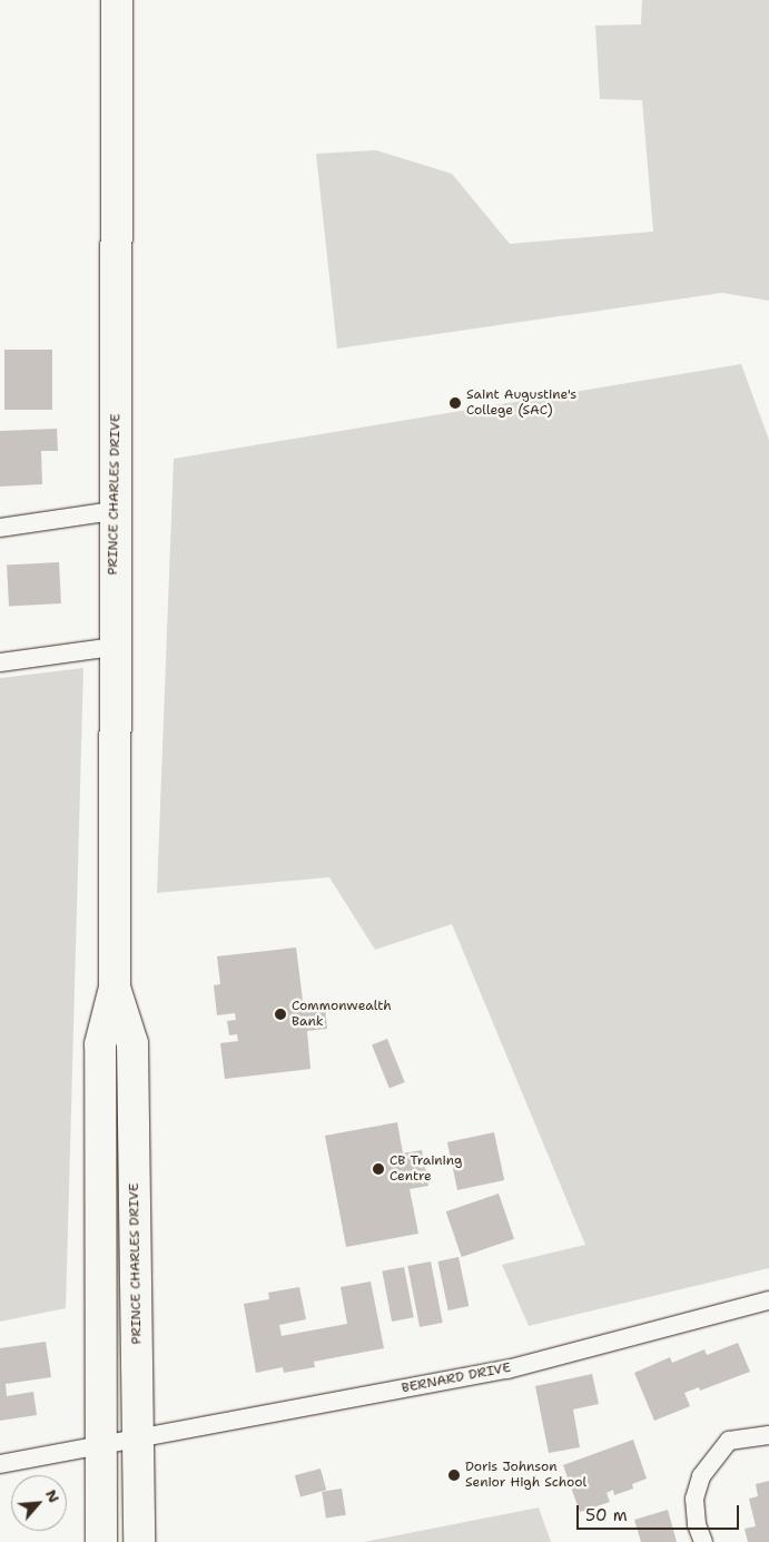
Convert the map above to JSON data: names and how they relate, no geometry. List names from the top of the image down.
{
  "streets": {
    "highway": ["PRINCE CHARLES DRIVE"],
    "street": ["BERNARD DRIVE"]
  },
  "crossings": [
    ["PRINCE CHARLES DRIVE", "BERNARD DRIVE"]
  ],
  "places": [
    "Saint Augustine's College (SAC)",
    "Commonwealth Bank",
    "CB Training Centre",
    "Doris Johnson Senior High School"
  ],
  "scale_bar": "50 m",
  "north": "top right"
}
